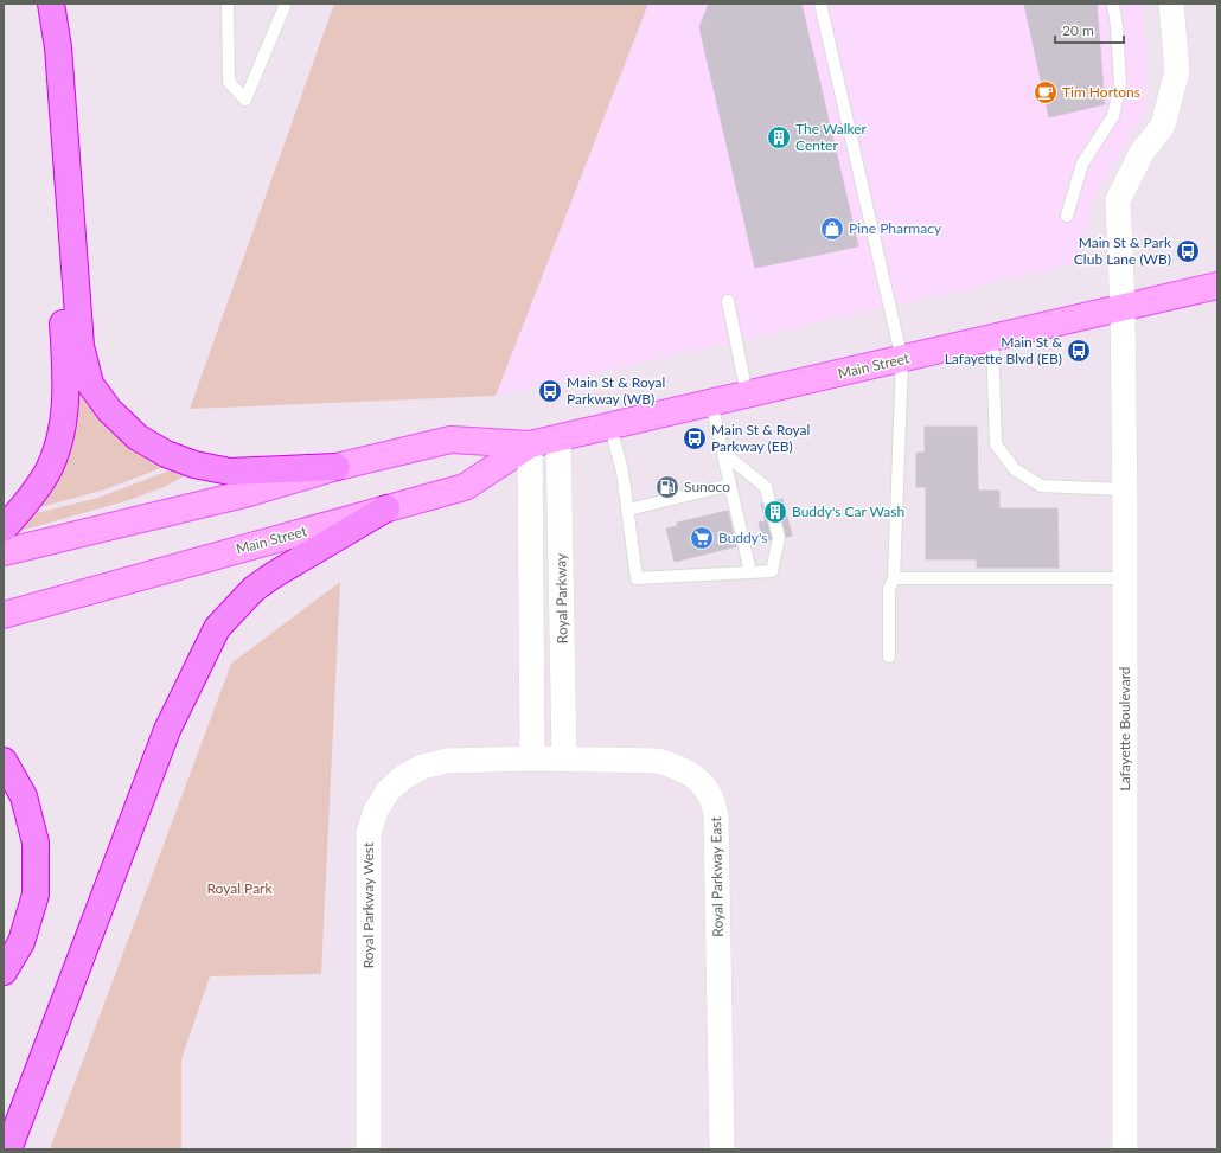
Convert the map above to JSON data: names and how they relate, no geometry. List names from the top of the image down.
{
  "streets": {
    "main road": ["Main Street"],
    "street": [
      "Royal Parkway",
      "Lafayette Boulevard",
      "Royal Parkway East",
      "Royal Parkway West"
    ]
  },
  "crossings": [
    ["Main Street", "Royal Parkway"],
    ["Main Street", "Lafayette Boulevard"],
    ["Royal Parkway", "Royal Parkway East"],
    ["Royal Parkway East", "Royal Parkway West"]
  ],
  "parks": ["Royal Park"],
  "places": {
    "cafe": ["Tim Hortons"],
    "building": ["The Walker Center", "Buddy's Car Wash"],
    "shop": ["Pine Pharmacy"],
    "bus stop": [
      "Main St & Park Club Lane (WB)",
      "Main St & Lafayette Blvd (EB)",
      "Main St & Royal Parkway (WB)",
      "Main St & Royal Parkway (EB)"
    ],
    "fuel station": ["Sunoco"],
    "supermarket": ["Buddy's"]
  },
  "scale_bar": "20 m"
}
